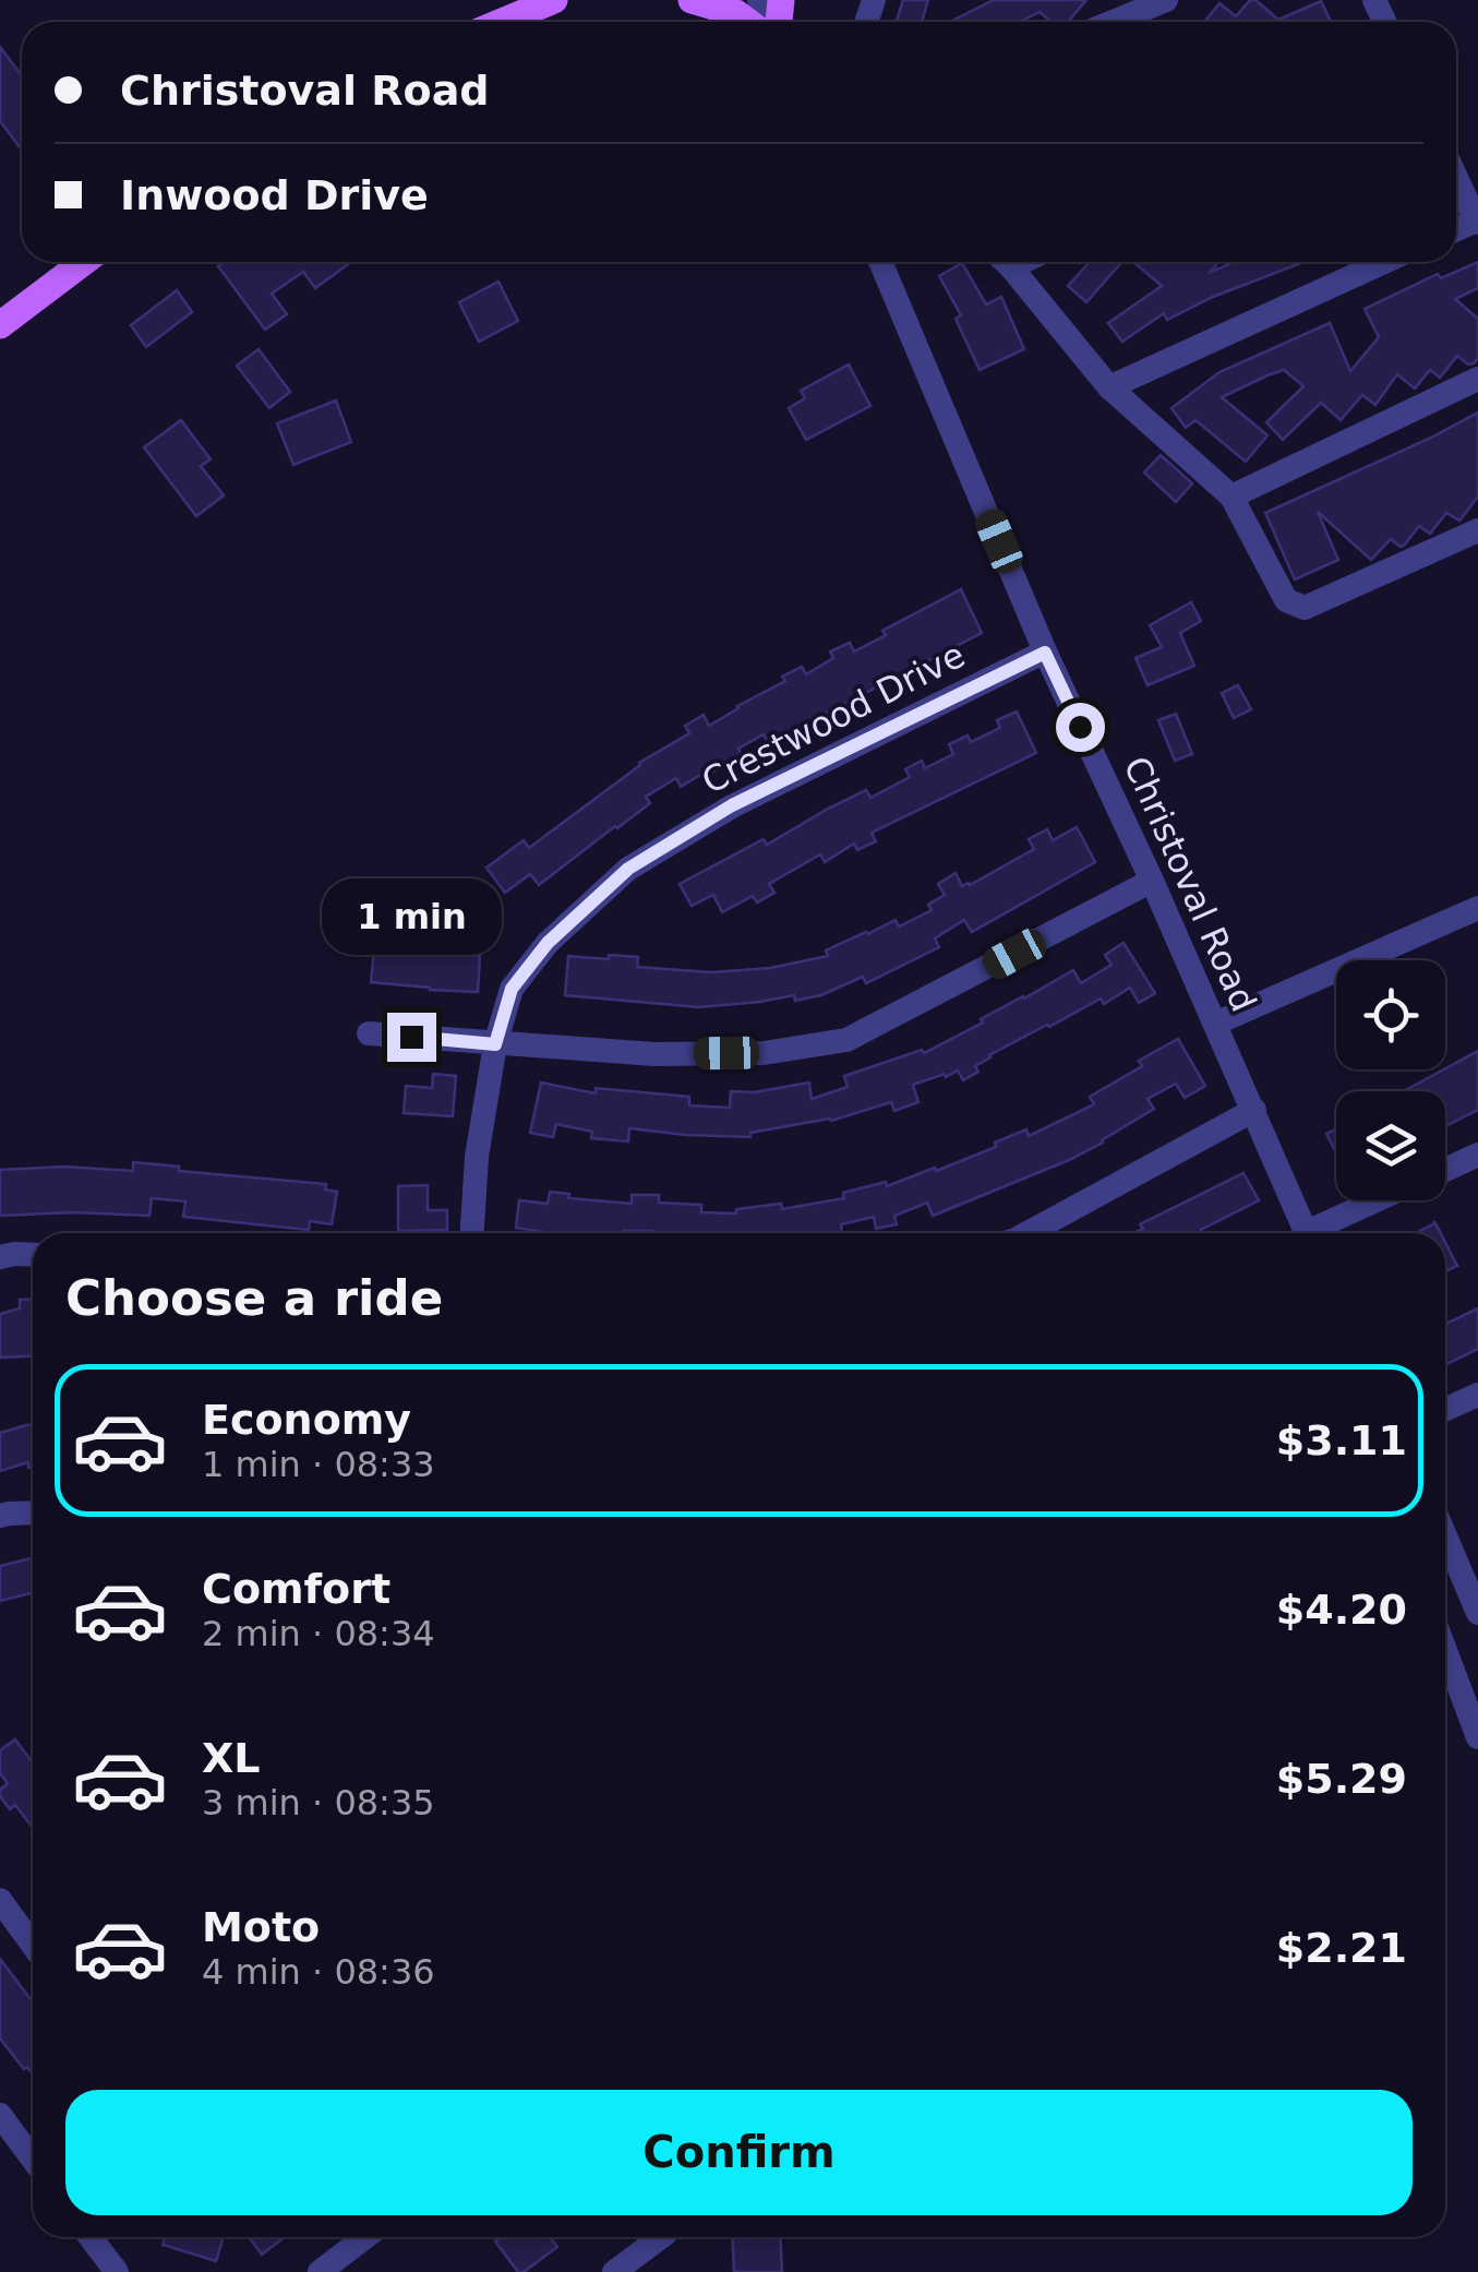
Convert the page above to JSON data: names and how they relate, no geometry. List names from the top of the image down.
{
  "streets": {
    "street": ["Crestwood Drive", "Christoval Road"]
  },
  "crossings": [
    ["Crestwood Drive", "Christoval Road"]
  ],
  "page": {
    "banner": ["Christoval Road", "Inwood Drive"],
    "bubble": "1 min",
    "heading": "Choose a ride",
    "list": [
      {
        "name": "Economy",
        "note": "1 min · 08:33",
        "value": "$3.11"
      },
      {
        "name": "Comfort",
        "note": "2 min · 08:34",
        "value": "$4.20"
      },
      {
        "name": "XL",
        "note": "3 min · 08:35",
        "value": "$5.29"
      },
      {
        "name": "Moto",
        "note": "4 min · 08:36",
        "value": "$2.21"
      }
    ],
    "buttons": "Confirm"
  }
}
